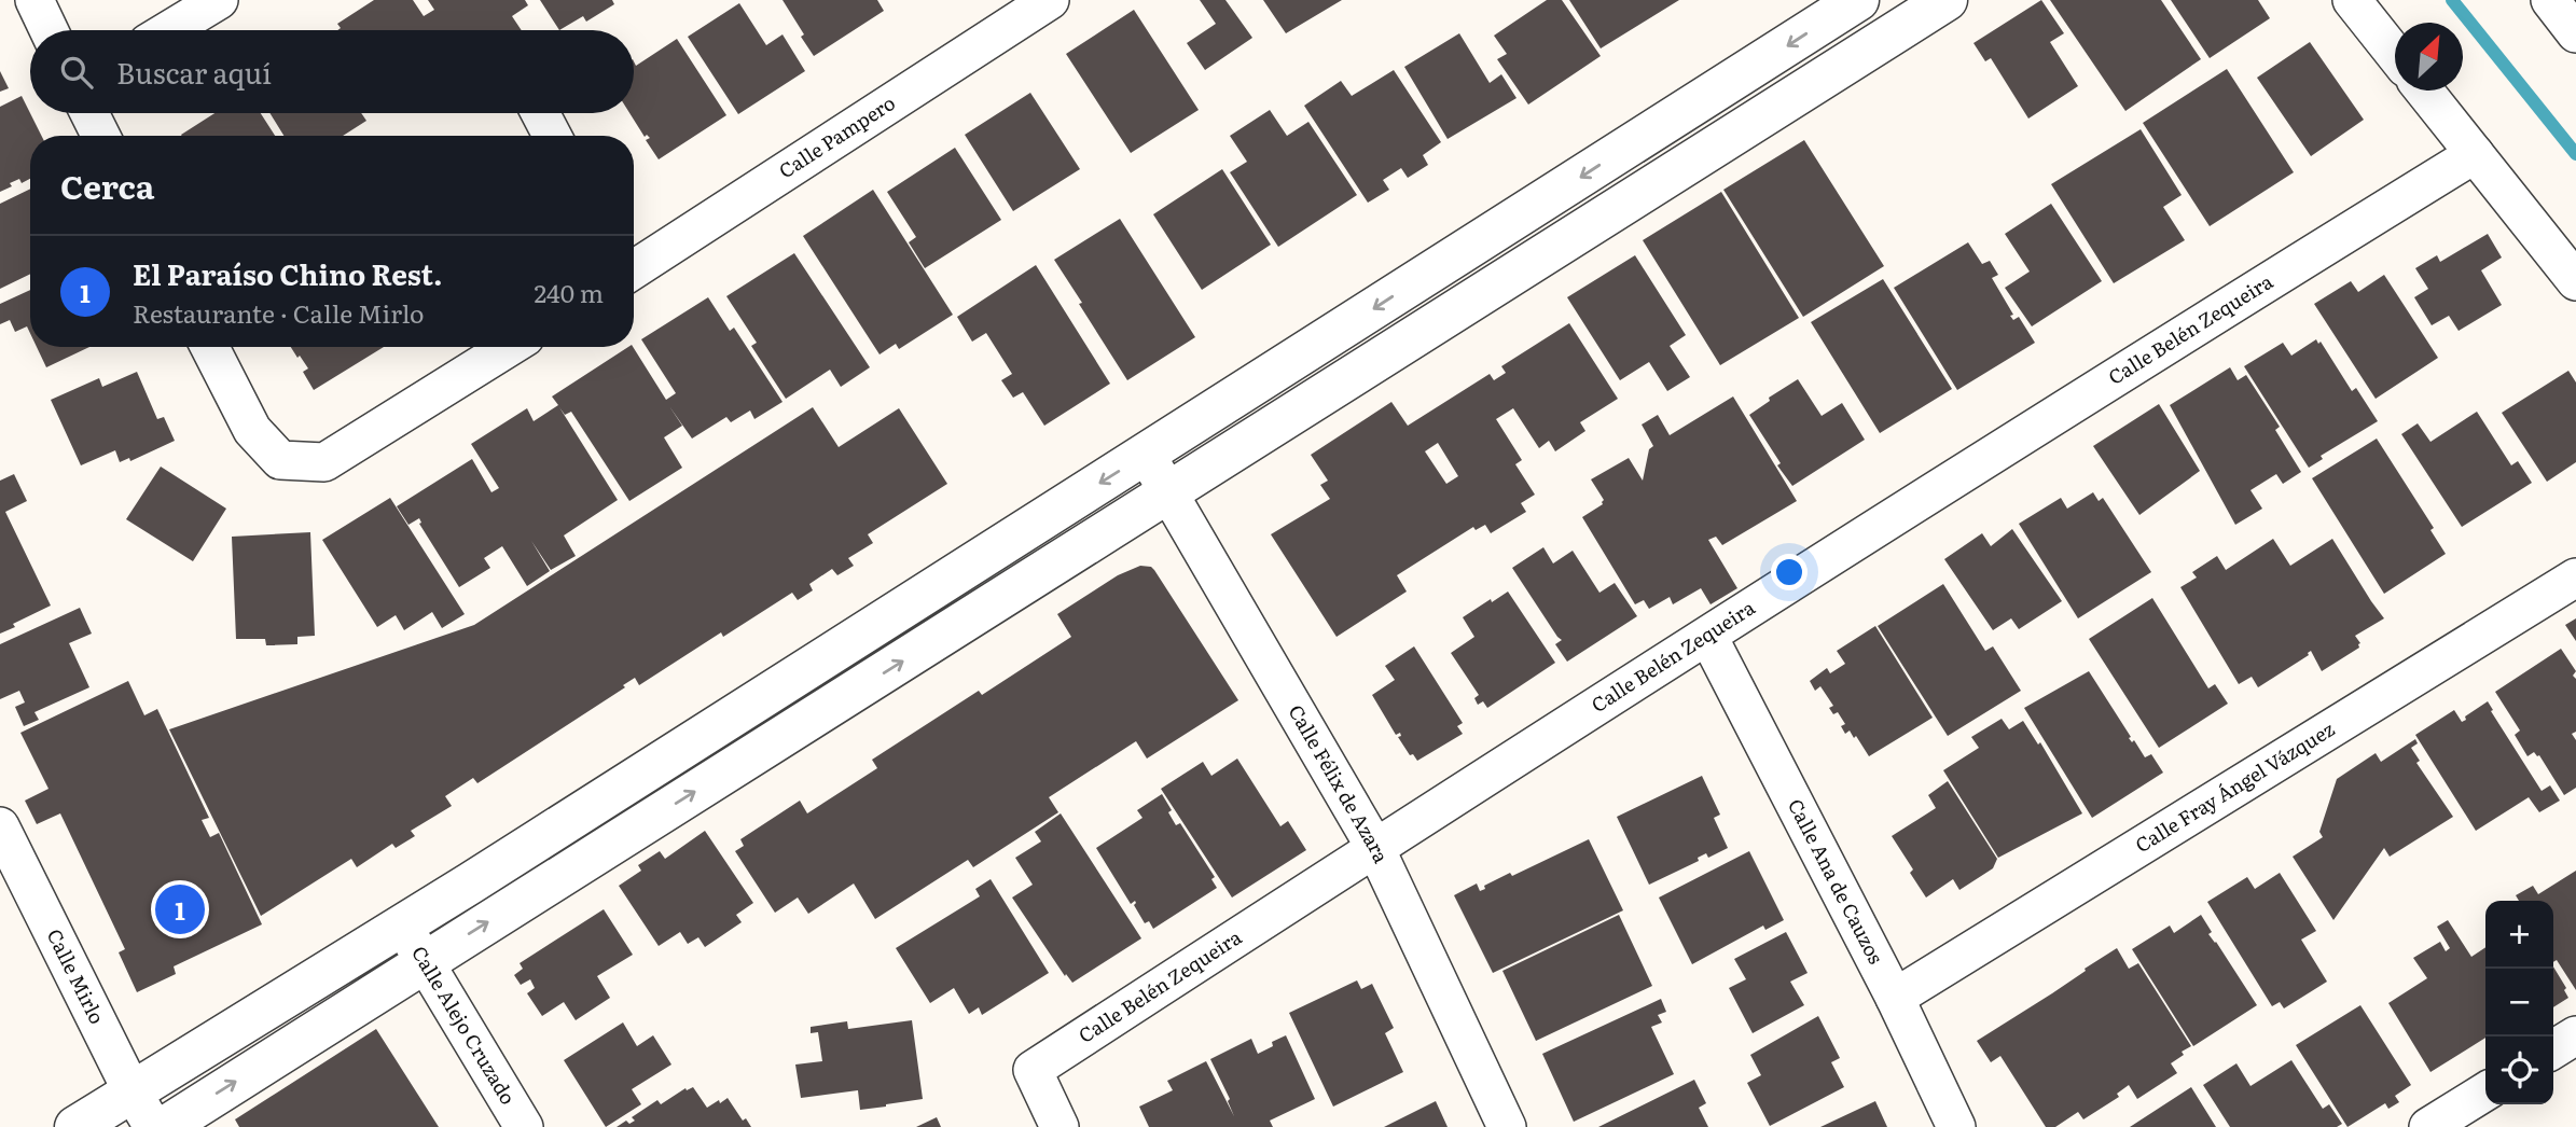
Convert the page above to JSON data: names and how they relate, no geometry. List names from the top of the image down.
{
  "streets": {
    "street": [
      "Calle Pampero",
      "Calle Belén Zequeira",
      "Calle Félix de Azara",
      "Calle Fray Ángel Vázquez",
      "Calle Ana de Cauzos",
      "Calle Mirlo",
      "Calle Alejo Cruzado"
    ]
  },
  "crossings": [
    ["Calle Belén Zequeira", "Calle Félix de Azara"],
    ["Calle Belén Zequeira", "Calle Ana de Cauzos"],
    ["Calle Fray Ángel Vázquez", "Calle Ana de Cauzos"]
  ],
  "north": "top right",
  "page": {
    "search": "Buscar aquí",
    "heading": "Cerca",
    "list": [
      {
        "mark": "1",
        "name": "El Paraíso Chino Rest.",
        "note": "Restaurante · Calle Mirlo",
        "value": "240 m"
      }
    ],
    "pins": "1",
    "map_buttons": ["+", "−"]
  }
}
